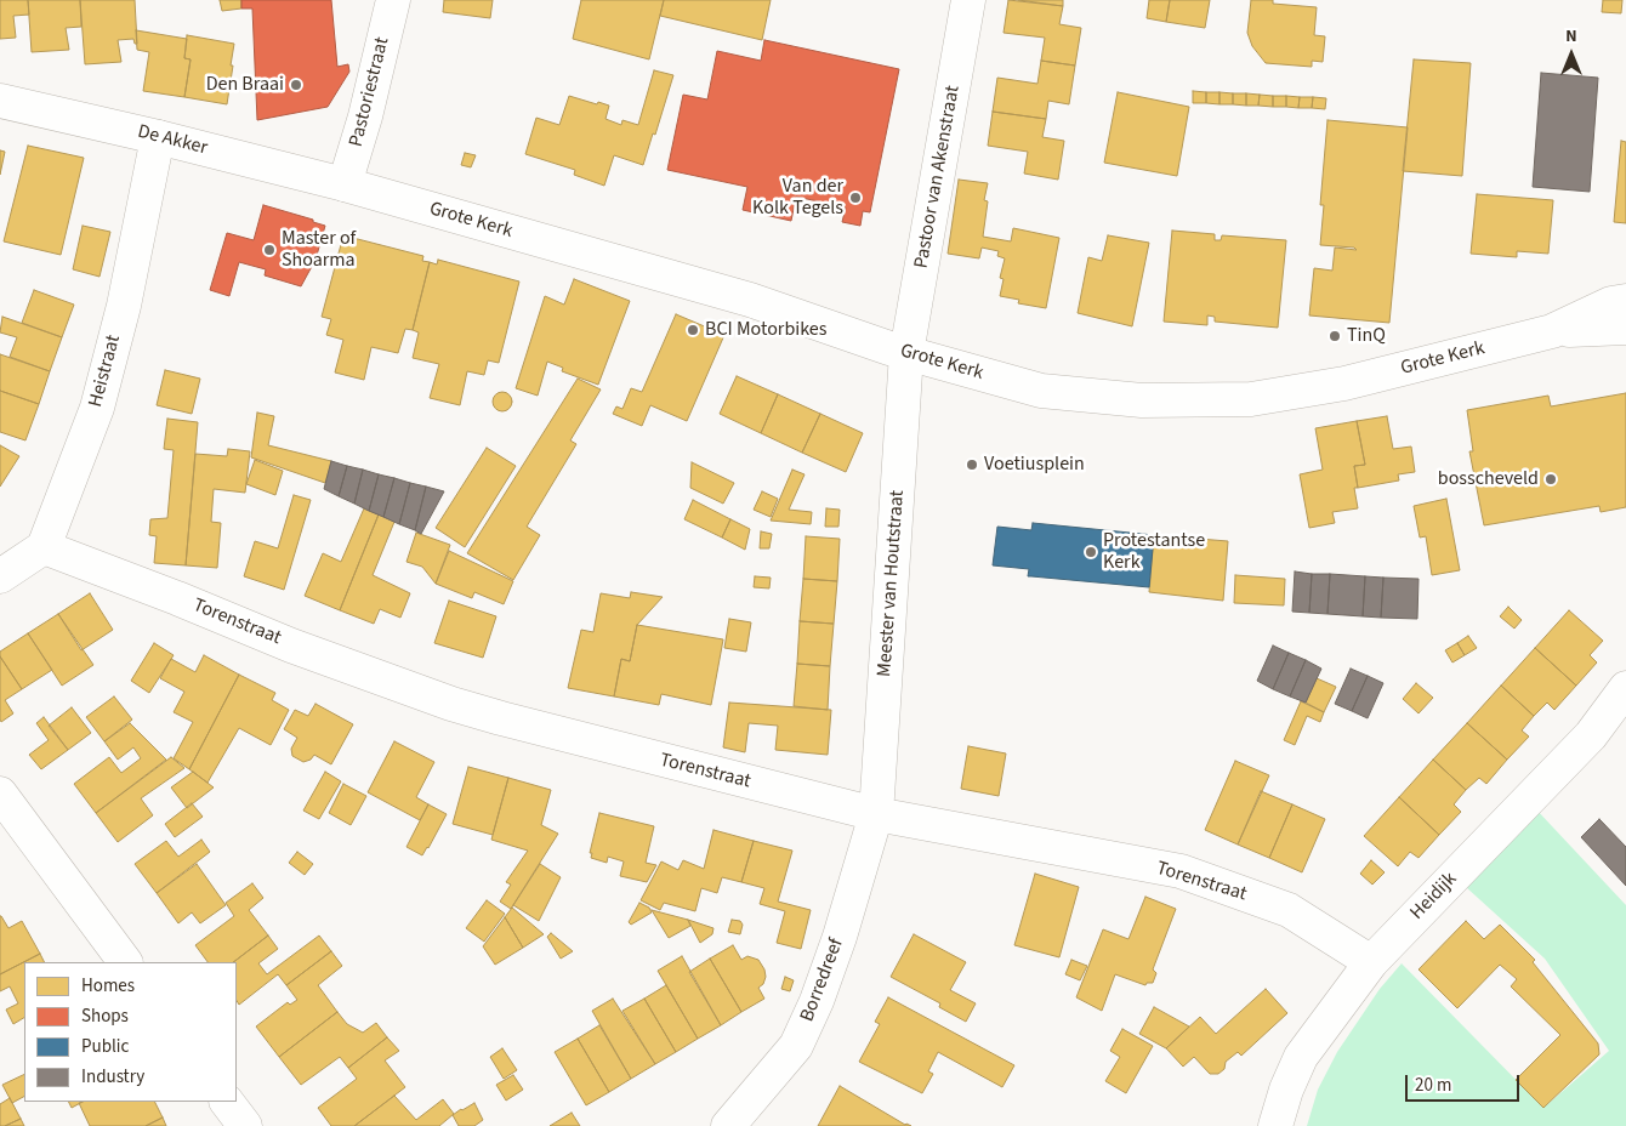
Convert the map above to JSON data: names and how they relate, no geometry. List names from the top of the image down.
{
  "streets": {
    "street": [
      "Pastoriestraat",
      "De Akker",
      "Pastoor van Akenstraat",
      "Grote Kerk",
      "Heistraat",
      "Meester van Houtstraat",
      "Torenstraat",
      "Heidijk",
      "Borredreef"
    ]
  },
  "crossings": [
    ["Pastoriestraat", "De Akker"],
    ["Pastoriestraat", "Grote Kerk"],
    ["De Akker", "Grote Kerk"],
    ["De Akker", "Heistraat"],
    ["Pastoor van Akenstraat", "Grote Kerk"],
    ["Pastoor van Akenstraat", "Meester van Houtstraat"],
    ["Grote Kerk", "Meester van Houtstraat"],
    ["Heistraat", "Torenstraat"],
    ["Meester van Houtstraat", "Torenstraat"],
    ["Meester van Houtstraat", "Borredreef"],
    ["Torenstraat", "Heidijk"],
    ["Torenstraat", "Borredreef"]
  ],
  "places": [
    "Den Braai",
    "Van der Kolk Tegels",
    "Master of Shoarma",
    "BCI Motorbikes",
    "TinQ",
    "Voetiusplein",
    "bosscheveld",
    "Protestantse Kerk"
  ],
  "legend": [
    "Homes",
    "Shops",
    "Public",
    "Industry"
  ],
  "scale_bar": "20 m",
  "north": "top"
}
